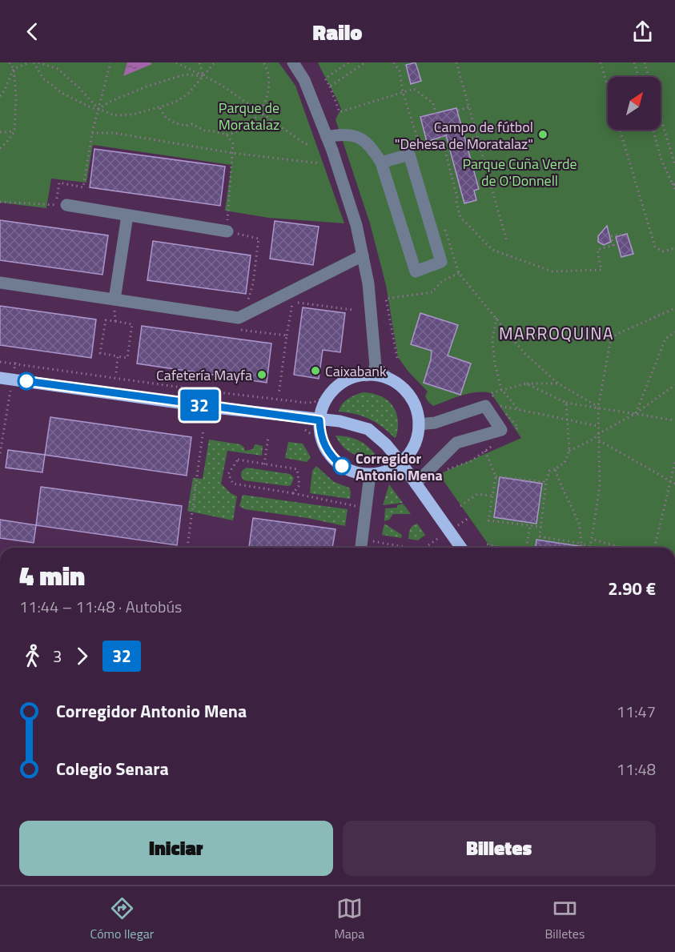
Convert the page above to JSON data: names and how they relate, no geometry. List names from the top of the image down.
{
  "districts": ["MARROQUINA"],
  "parks": ["Parque de Moratalaz", "Parque Cuña Verde de O'Donnell"],
  "places": [
    "Campo de fútbol \"Dehesa de Moratalaz\"",
    "Caixabank",
    "Cafetería Mayfa",
    "Corregidor Antonio Mena"
  ],
  "lines": ["bus line 32"],
  "north": "top right",
  "page": {
    "header": "Railo",
    "on_map": "32",
    "heading": ["4 min", "11:44 – 11:48 · Autobús", "2.90 €"],
    "legs": ["3", "32"],
    "list": [
      {
        "name": "Corregidor Antonio Mena",
        "value": "11:47"
      },
      {
        "name": "Colegio Senara",
        "value": "11:48"
      }
    ],
    "buttons": ["Iniciar", "Billetes"],
    "tabs": ["Cómo llegar", "Mapa", "Billetes"]
  }
}
